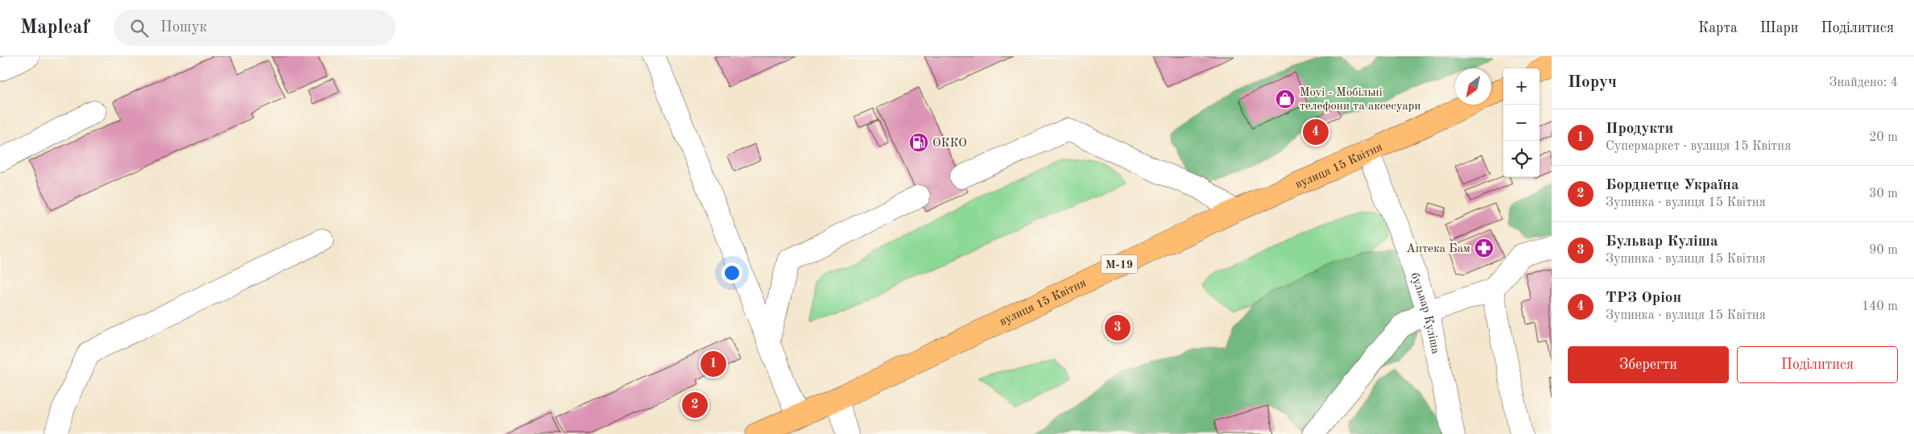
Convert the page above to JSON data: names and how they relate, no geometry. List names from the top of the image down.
{
  "streets": {
    "highway": ["вулиця 15 Квітня", "М-19"],
    "street": ["бульвар Куліша"]
  },
  "crossings": [
    ["вулиця 15 Квітня", "бульвар Куліша"]
  ],
  "places": {
    "shop": ["Movi - Мобільні телефони та аксесуари"],
    "fuel station": ["ОККО"],
    "pharmacy": ["Аптека Бам"]
  },
  "north": "bottom left",
  "page": {
    "header": "Mapleaf",
    "search": "Пошук",
    "nav": ["Карта", "Шари", "Поділитися"],
    "heading": ["Поруч", "Знайдено: 4"],
    "map_buttons": ["+", "−"],
    "list": [
      {
        "mark": "1",
        "name": "Продукти",
        "note": "Супермаркет · вулиця 15 Квітня",
        "value": "20 m"
      },
      {
        "mark": "2",
        "name": "Борднетце Україна",
        "note": "Зупинка · вулиця 15 Квітня",
        "value": "30 m"
      },
      {
        "mark": "3",
        "name": "Бульвар Куліша",
        "note": "Зупинка · вулиця 15 Квітня",
        "value": "90 m"
      },
      {
        "mark": "4",
        "name": "ТРЗ Оріон",
        "note": "Зупинка · вулиця 15 Квітня",
        "value": "140 m"
      }
    ],
    "pins": [
      "4",
      "3",
      "1",
      "2"
    ],
    "buttons": ["Зберегти", "Поділитися"]
  }
}
